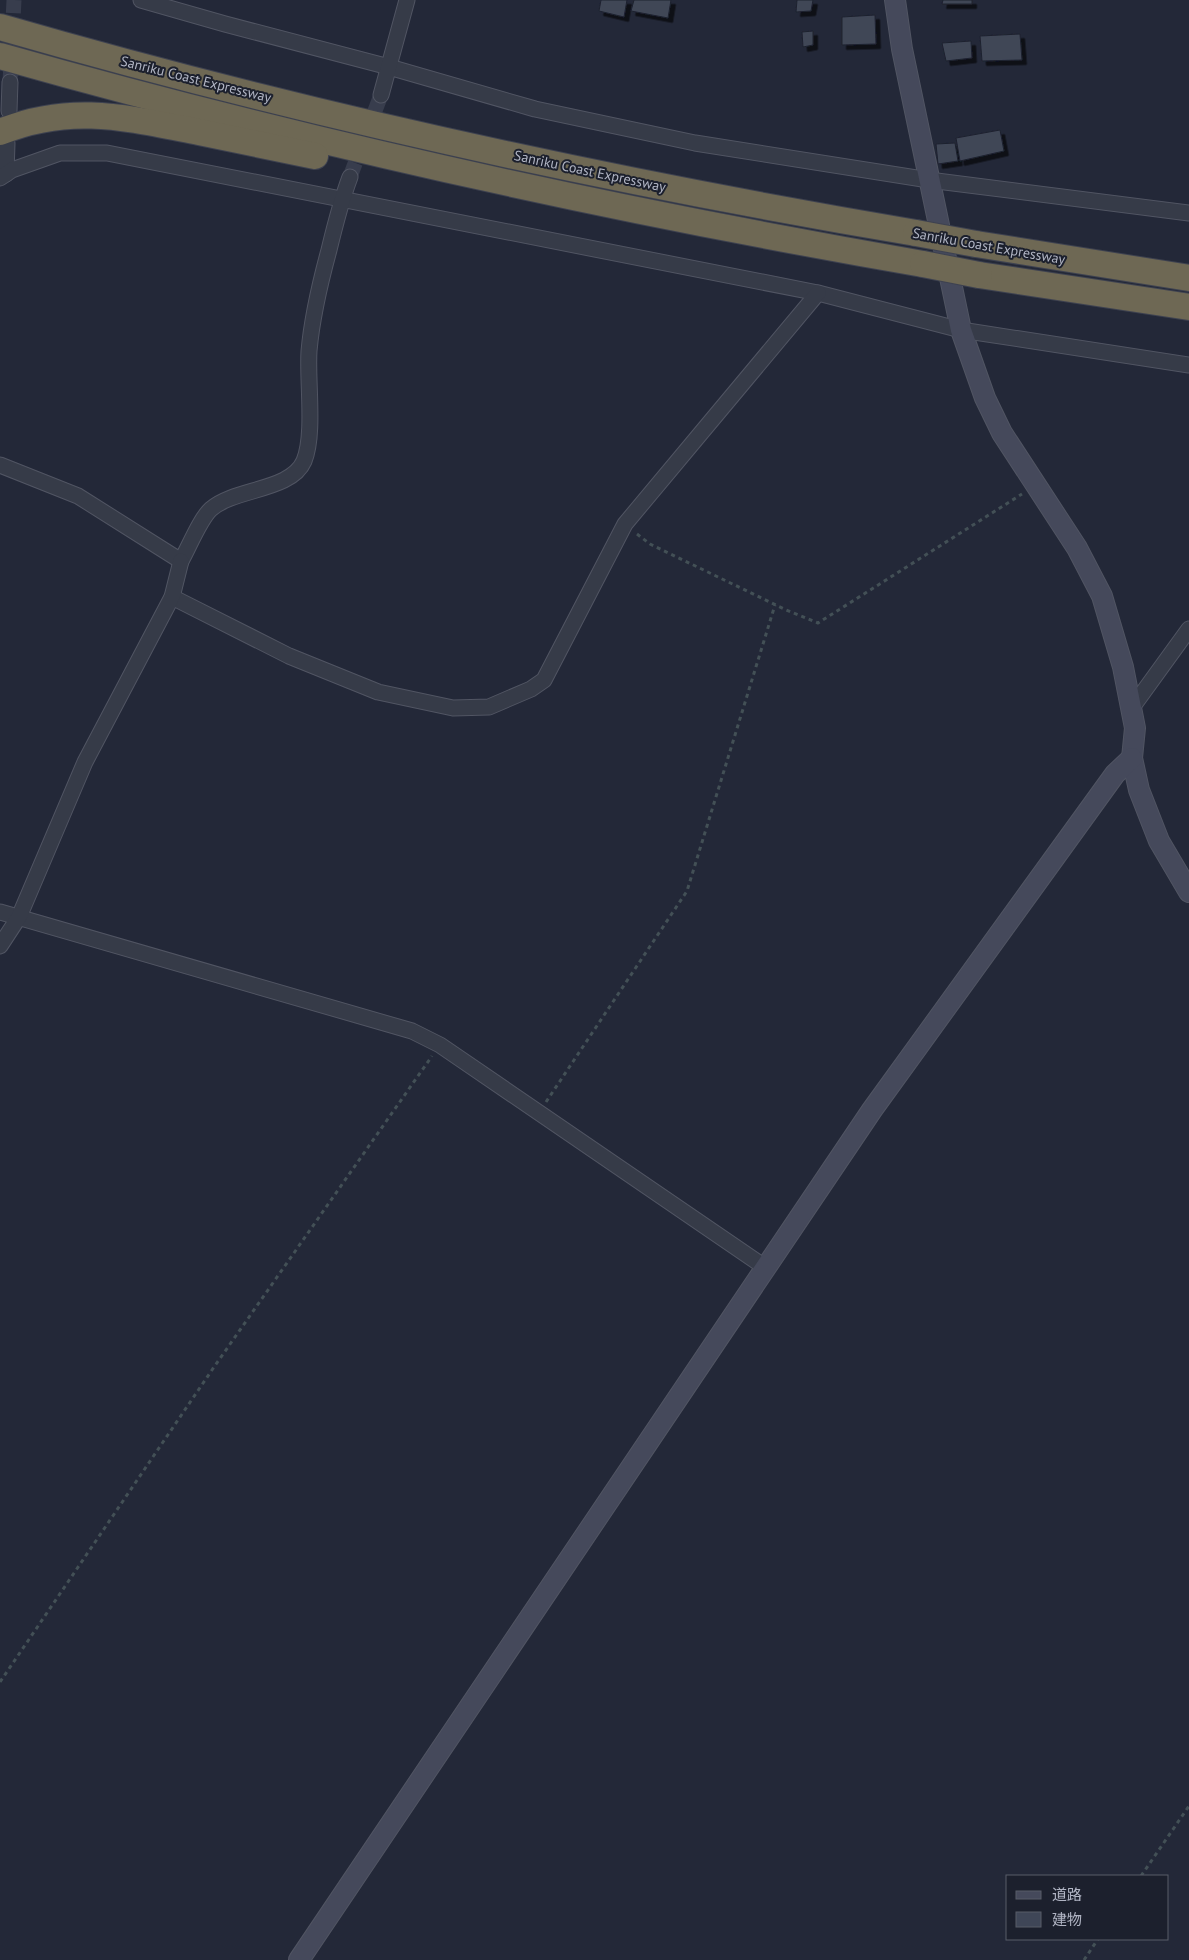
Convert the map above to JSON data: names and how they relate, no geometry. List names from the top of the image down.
{
  "streets": {
    "highway": ["Sanriku Coast Expressway"]
  },
  "legend": ["道路", "建物"]
}
